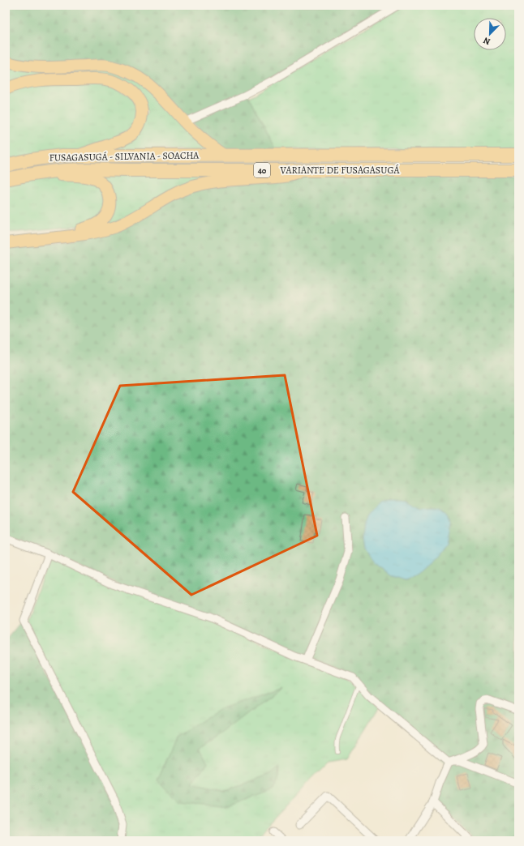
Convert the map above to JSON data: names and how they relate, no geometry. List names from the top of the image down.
{
  "streets": {
    "highway": ["FUSAGASUGÁ - SILVANIA - SOACHA", "40", "VARIANTE DE FUSAGASUGÁ"]
  },
  "crossings": [
    ["FUSAGASUGÁ - SILVANIA - SOACHA", "40"],
    ["FUSAGASUGÁ - SILVANIA - SOACHA", "VARIANTE DE FUSAGASUGÁ"],
    ["40", "VARIANTE DE FUSAGASUGÁ"]
  ],
  "north": "bottom left"
}
